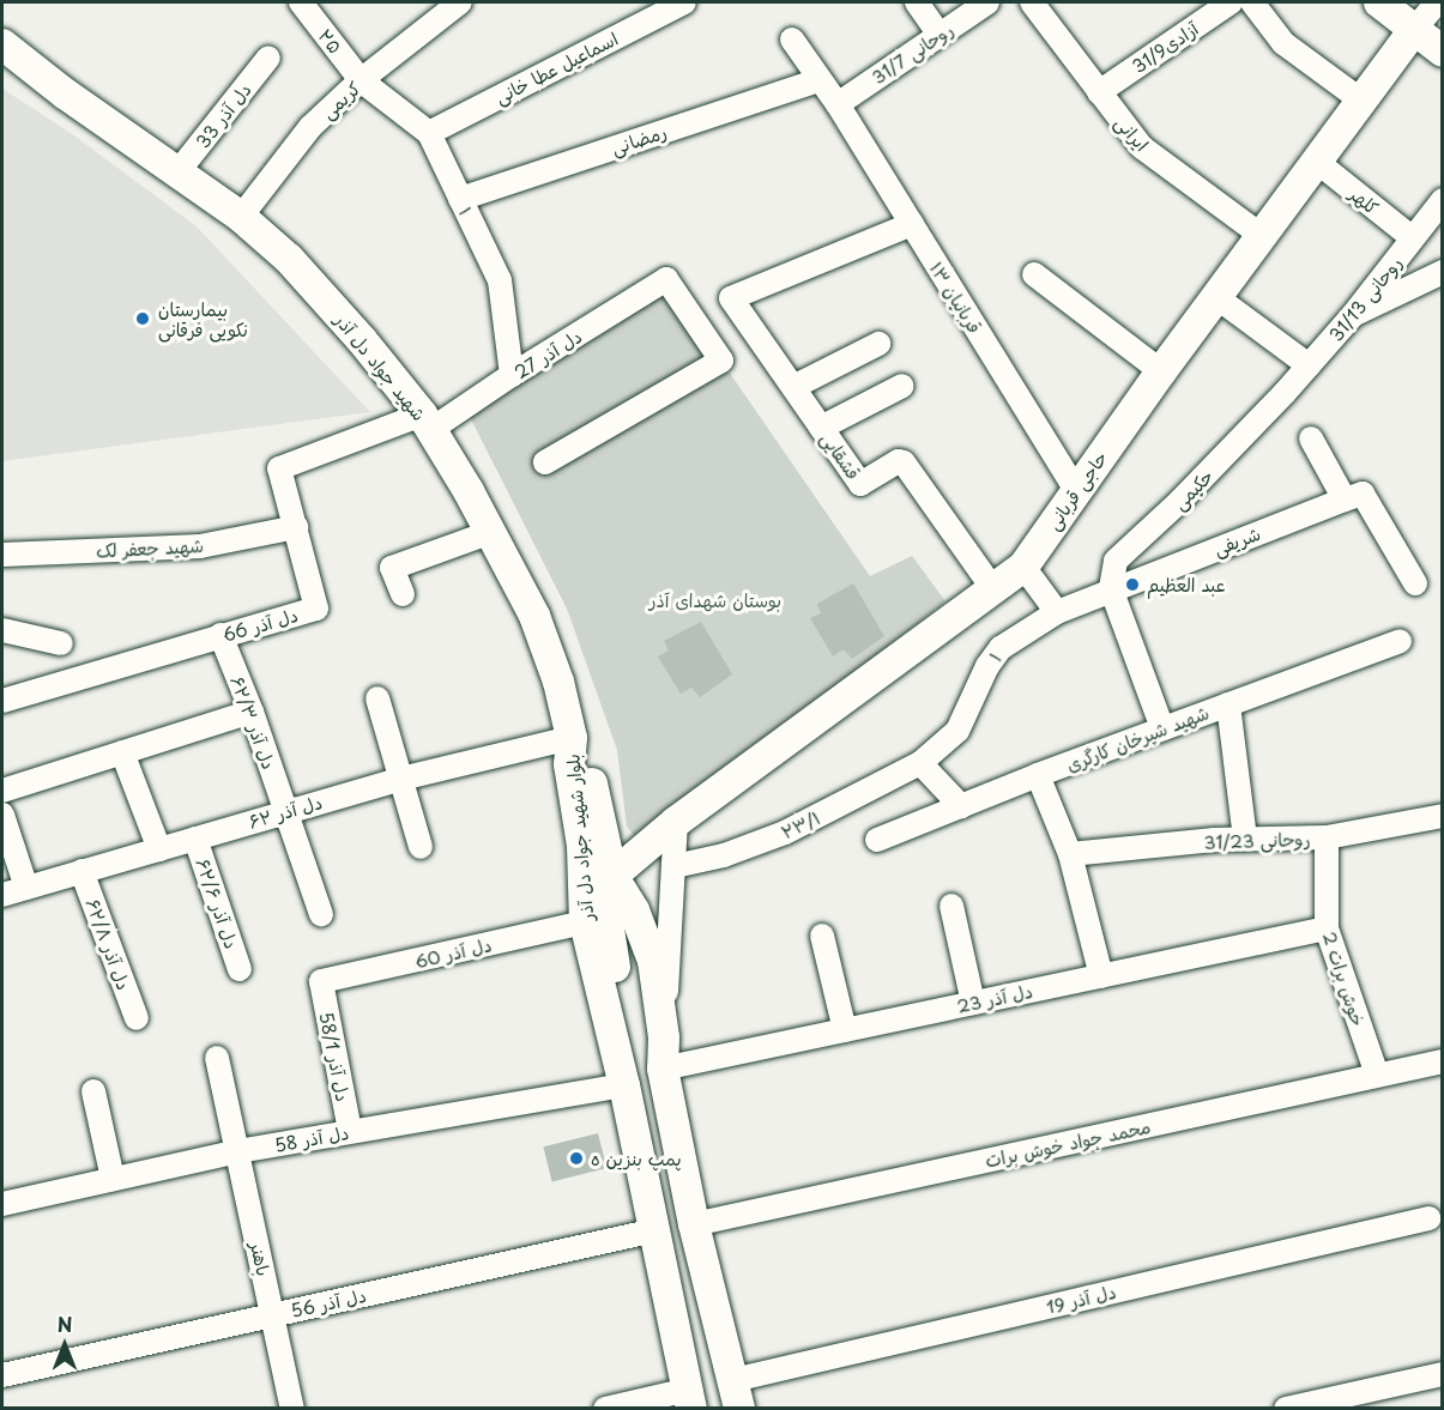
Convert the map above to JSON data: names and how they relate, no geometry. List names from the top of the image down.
{
  "streets": {
    "main road": ["شهید جواد دل آذر", "حاجی قربانی", "بلوار شهید جواد دل آذر"],
    "street": [
      "۲۵",
      "آزادی31/9",
      "روحانی 31/7",
      "اسماعیل عطا خانی",
      "کریمی",
      "دل آذر 33",
      "ایرانی",
      "رمضانی",
      "کلهر",
      "۱",
      "۱۳ قربانیان",
      "روحانی 31/13",
      "دل آذر 27",
      "قشقایی",
      "حکیمی",
      "شریفی",
      "شهید جعفر لک",
      "دل آذر 66",
      "دل آذر ۶۲/۳",
      "شهید شیرخان کارگری",
      "دل آذر ۶۲",
      "۲۳/۱",
      "روحانی 31/23",
      "دل آذر ۶۲/۶",
      "دل آذر ۶۲/۸",
      "دل آذر 60",
      "خوش برات 2",
      "دل آذر 23",
      "دل آذر 58/1",
      "دل آذر 58",
      "محمد جواد خوش برات",
      "باهنر",
      "دل آذر 19",
      "دل آذر 56"
    ]
  },
  "crossings": [
    ["۲۵", "کریمی"],
    ["۲۵", "۱"],
    ["آزادی31/9", "ایرانی"],
    ["روحانی 31/7", "۱۳ قربانیان"],
    ["اسماعیل عطا خانی", "۱"],
    ["کریمی", "۱"],
    ["کریمی", "شهید جواد دل آذر"],
    ["دل آذر 33", "شهید جواد دل آذر"],
    ["ایرانی", "حاجی قربانی"],
    ["رمضانی", "۱"],
    ["رمضانی", "۱۳ قربانیان"],
    ["کلهر", "روحانی 31/13"],
    ["کلهر", "حاجی قربانی"],
    ["۱", "دل آذر 27"],
    ["۱", "شریفی"],
    ["۱", "۲۳/۱"],
    ["۱۳ قربانیان", "قشقایی"],
    ["۱۳ قربانیان", "حاجی قربانی"],
    ["روحانی 31/13", "حکیمی"],
    ["دل آذر 27", "شهید جواد دل آذر"],
    ["دل آذر 27", "دل آذر 66"],
    ["شهید جواد دل آذر", "دل آذر 66"],
    ["شهید جواد دل آذر", "دل آذر ۶۲"],
    ["شهید جواد دل آذر", "بلوار شهید جواد دل آذر"],
    ["قشقایی", "حاجی قربانی"],
    ["حکیمی", "شریفی"],
    ["حاجی قربانی", "بلوار شهید جواد دل آذر"],
    ["شهید جعفر لک", "دل آذر 66"],
    ["دل آذر 66", "دل آذر ۶۲/۳"],
    ["دل آذر ۶۲/۳", "دل آذر ۶۲"],
    ["دل آذر ۶۲", "بلوار شهید جواد دل آذر"],
    ["دل آذر ۶۲", "دل آذر ۶۲/۶"],
    ["دل آذر ۶۲", "دل آذر ۶۲/۸"],
    ["بلوار شهید جواد دل آذر", "دل آذر 60"],
    ["بلوار شهید جواد دل آذر", "دل آذر 23"],
    ["بلوار شهید جواد دل آذر", "دل آذر 58"],
    ["بلوار شهید جواد دل آذر", "محمد جواد خوش برات"],
    ["بلوار شهید جواد دل آذر", "دل آذر 19"],
    ["بلوار شهید جواد دل آذر", "دل آذر 56"],
    ["روحانی 31/23", "خوش برات 2"],
    ["دل آذر 60", "دل آذر 58/1"],
    ["خوش برات 2", "دل آذر 23"],
    ["خوش برات 2", "محمد جواد خوش برات"],
    ["دل آذر 58/1", "دل آذر 58"],
    ["دل آذر 58", "باهنر"],
    ["باهنر", "دل آذر 56"]
  ],
  "parks": ["بوستان شهدای آذر"],
  "places": ["بیمارستان نکویی فرقانی", "عبد العظيم", "پمپ بنزین ه"],
  "north": "top"
}
